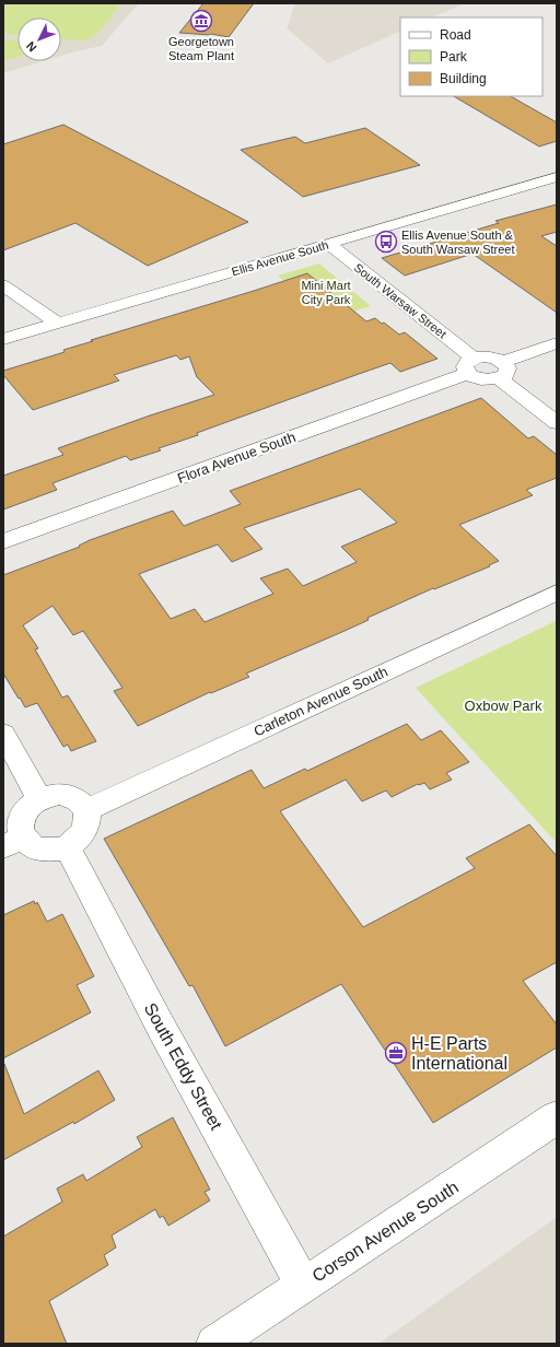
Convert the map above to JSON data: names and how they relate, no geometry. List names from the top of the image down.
{
  "streets": {
    "street": [
      "Ellis Avenue South",
      "South Warsaw Street",
      "Flora Avenue South",
      "Carleton Avenue South",
      "South Eddy Street",
      "Corson Avenue South"
    ]
  },
  "crossings": [
    ["Ellis Avenue South", "South Warsaw Street"],
    ["South Warsaw Street", "Flora Avenue South"],
    ["Carleton Avenue South", "South Eddy Street"],
    ["South Eddy Street", "Corson Avenue South"]
  ],
  "parks": ["Mini Mart City Park", "Oxbow Park"],
  "places": {
    "museum": ["Georgetown Steam Plant"],
    "bus stop": ["Ellis Avenue South & South Warsaw Street"],
    "office": ["H-E Parts International"]
  },
  "legend": ["Road", "Park", "Building"],
  "north": "bottom left"
}
